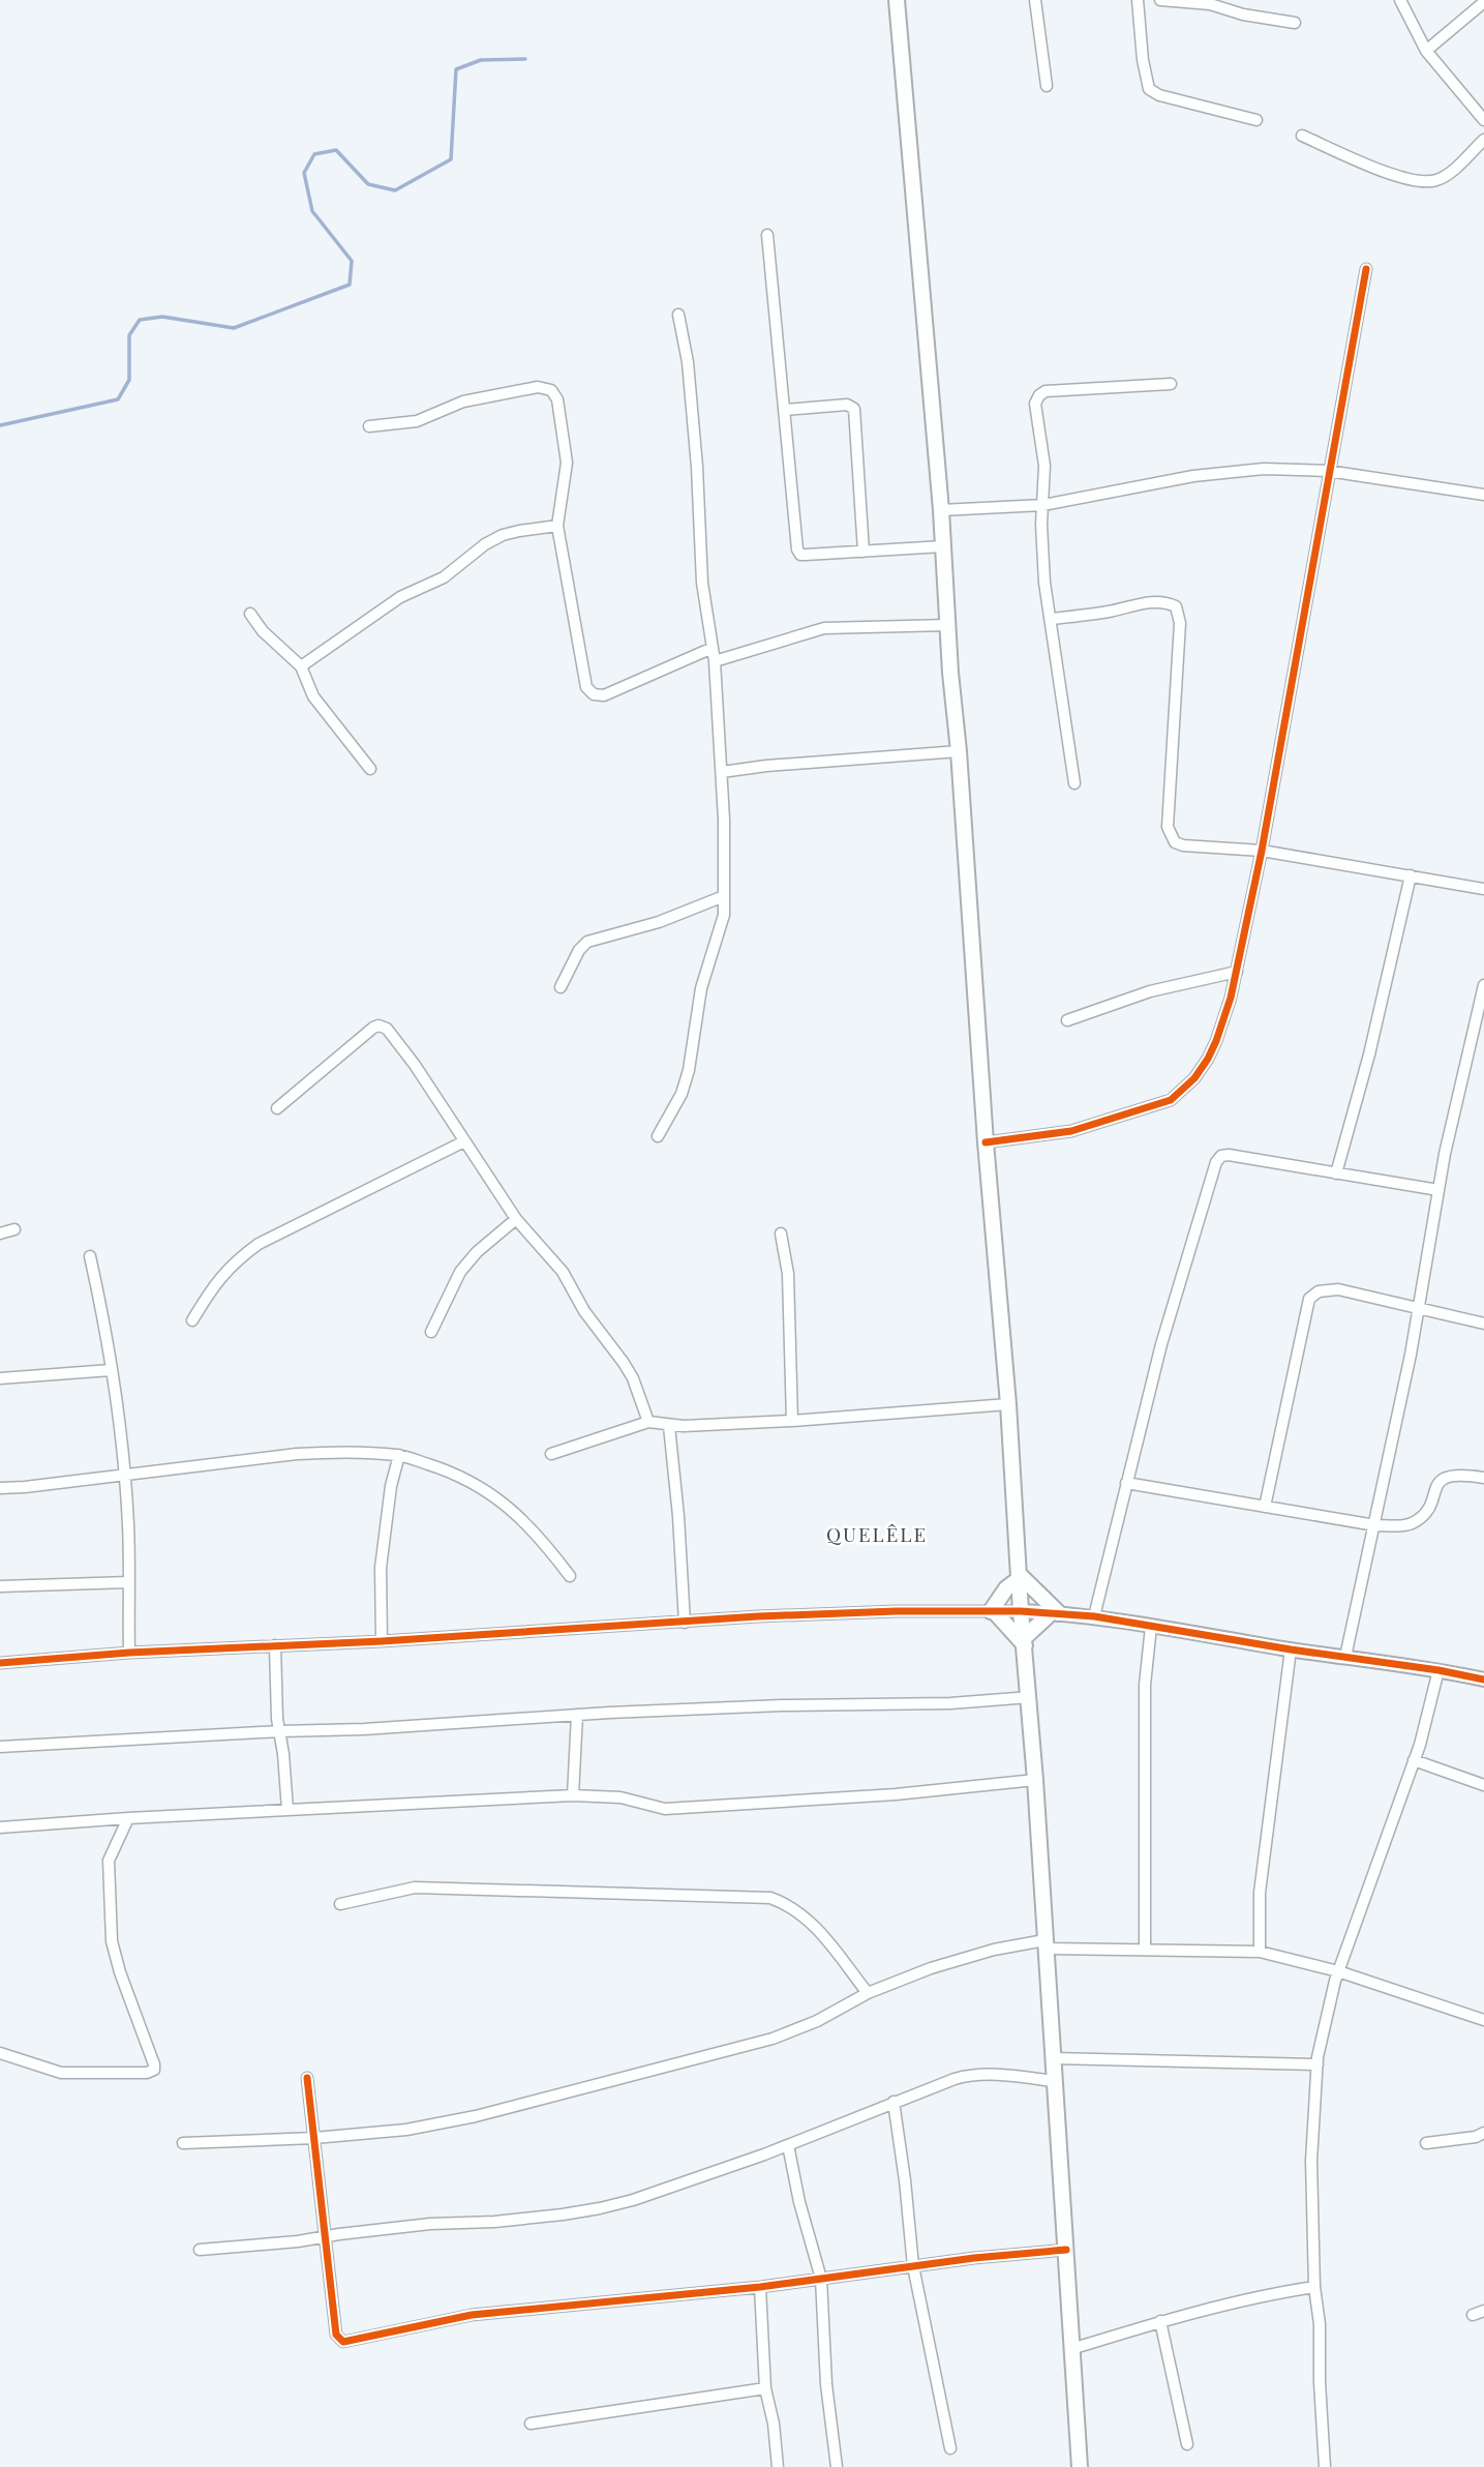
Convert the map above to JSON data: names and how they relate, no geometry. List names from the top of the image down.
{
  "districts": ["QUELÊLE"]
}
